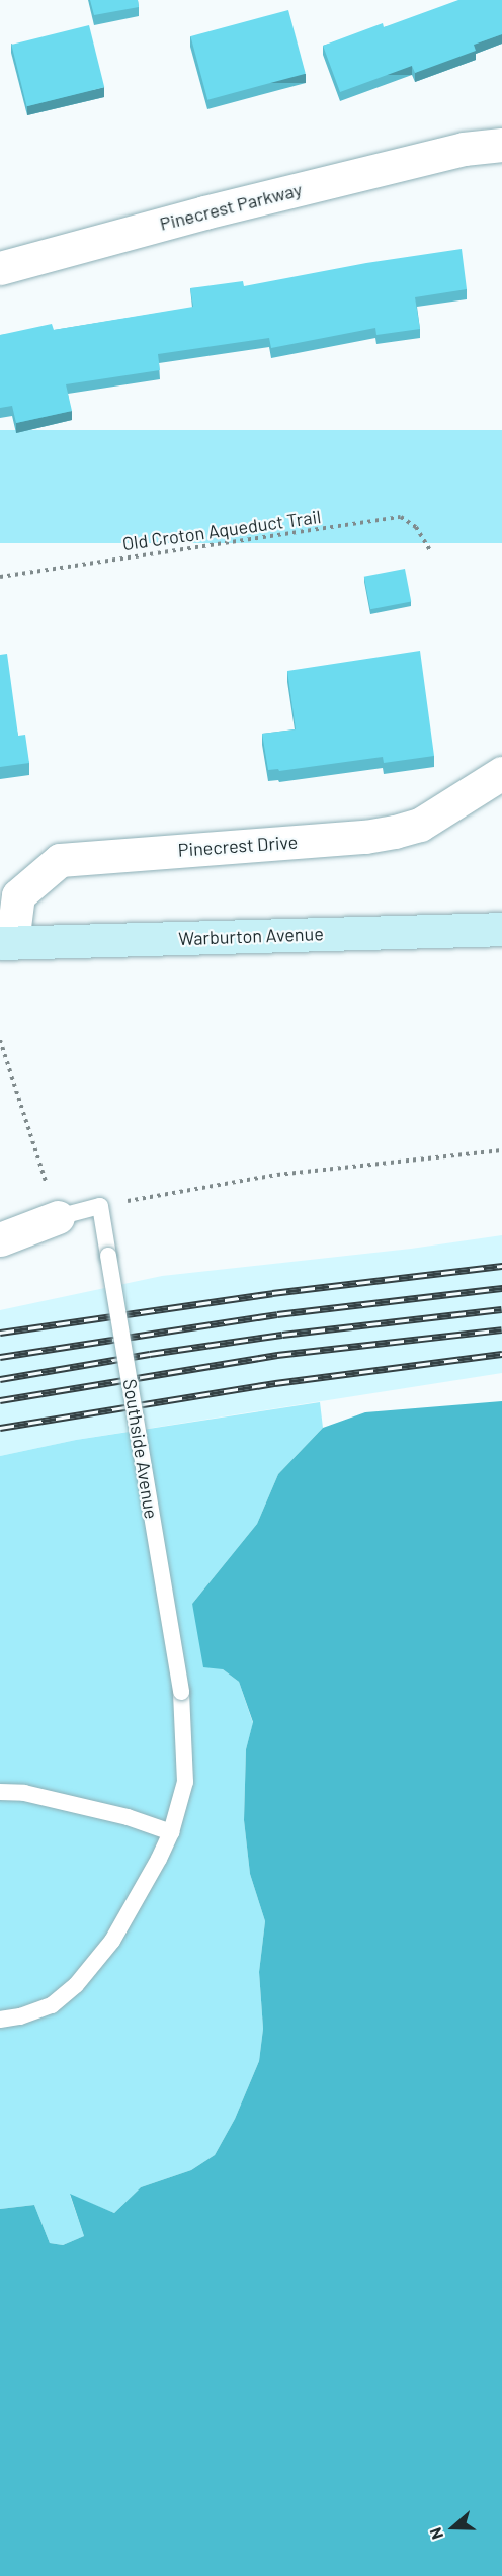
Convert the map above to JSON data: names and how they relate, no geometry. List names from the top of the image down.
{
  "streets": {
    "street": ["Pinecrest Parkway", "Pinecrest Drive", "Warburton Avenue"],
    "lane": ["Southside Avenue"],
    "path": ["Old Croton Aqueduct Trail"]
  },
  "crossings": [
    ["Pinecrest Drive", "Warburton Avenue"]
  ],
  "north": "left"
}
